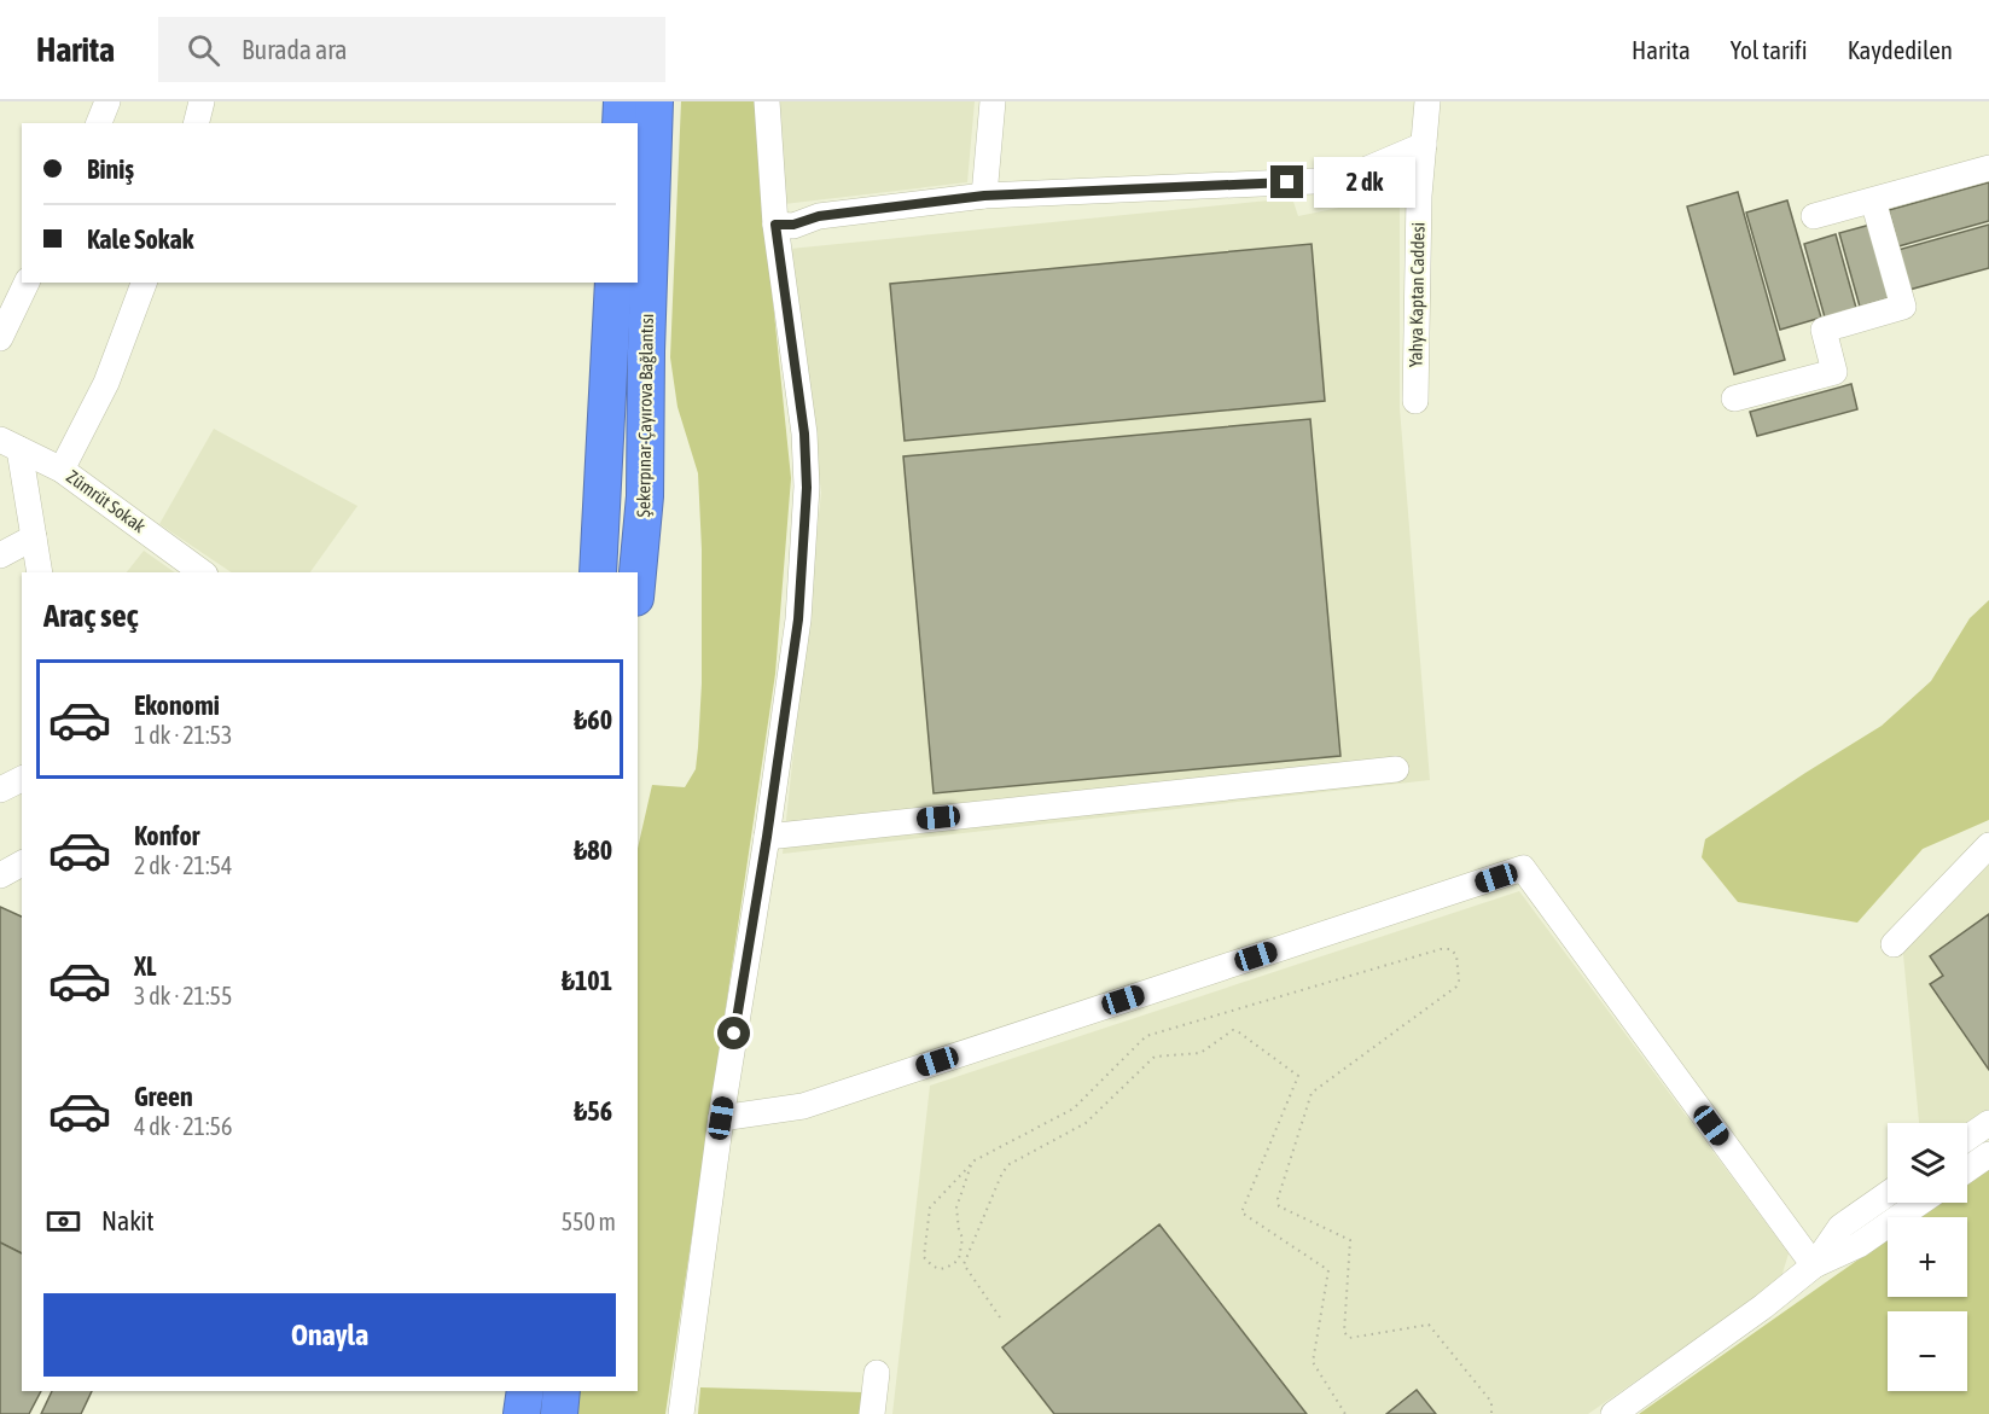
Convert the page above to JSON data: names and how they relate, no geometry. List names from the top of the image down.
{
  "streets": {
    "highway": ["Şekerpınar-Çayırova Bağlantısı"],
    "street": ["Yahya Kaptan Caddesi", "Zümrüt Sokak"]
  },
  "page": {
    "header": "Harita",
    "search": "Burada ara",
    "nav": ["Harita", "Yol tarifi", "Kaydedilen"],
    "banner": ["Biniş", "Kale Sokak"],
    "bubble": "2 dk",
    "heading": "Araç seç",
    "list": [
      {
        "name": "Ekonomi",
        "note": "1 dk · 21:53",
        "value": "₺60"
      },
      {
        "name": "Konfor",
        "note": "2 dk · 21:54",
        "value": "₺80"
      },
      {
        "name": "XL",
        "note": "3 dk · 21:55",
        "value": "₺101"
      },
      {
        "name": "Green",
        "note": "4 dk · 21:56",
        "value": "₺56"
      }
    ],
    "map_buttons": ["+", "−"],
    "pay": ["Nakit", "550 m"],
    "buttons": "Onayla"
  }
}
